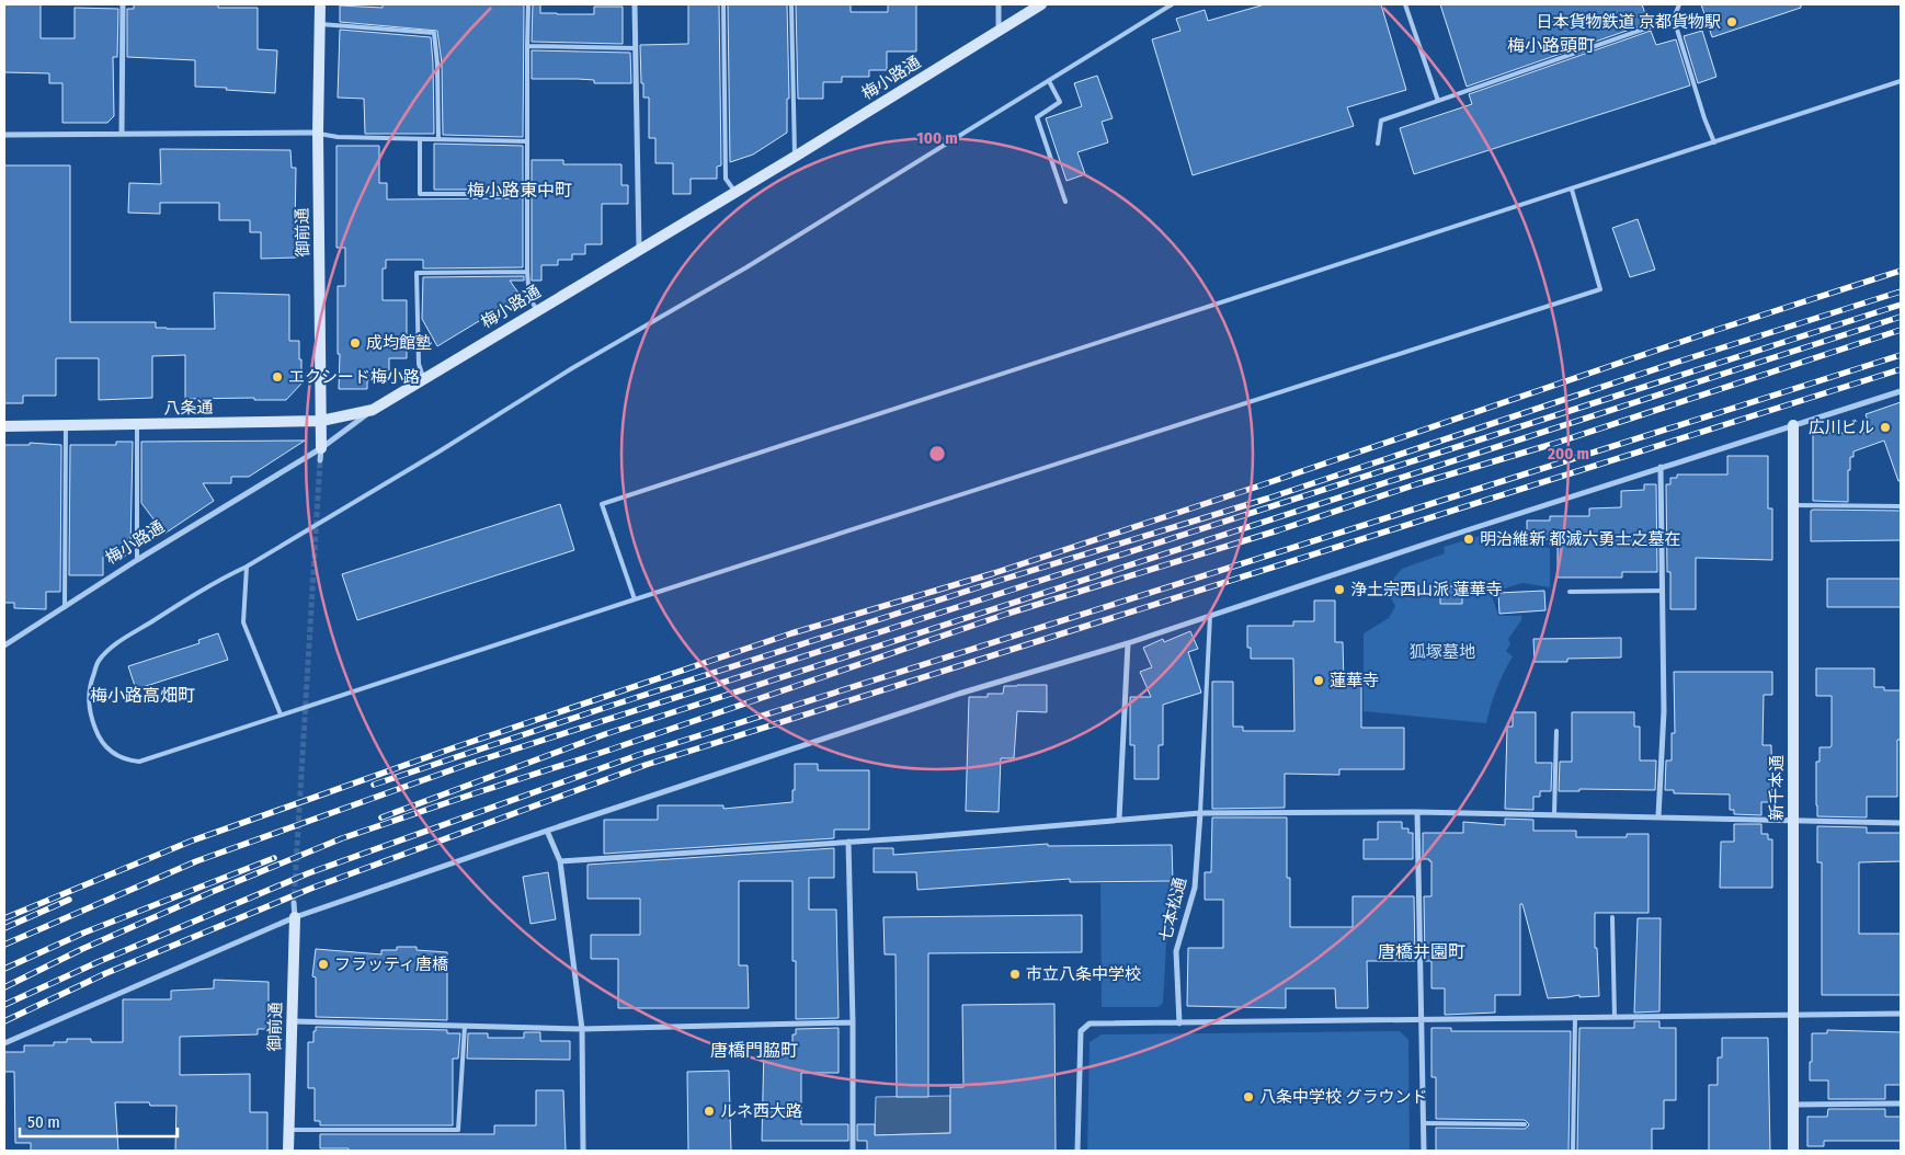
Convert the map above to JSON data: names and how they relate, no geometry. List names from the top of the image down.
{
  "streets": {
    "street": [
      "梅小路通",
      "御前通",
      "八条通",
      "新千本通",
      "七本松通"
    ]
  },
  "crossings": [
    ["梅小路通", "御前通"],
    ["梅小路通", "八条通"],
    ["御前通", "八条通"]
  ],
  "districts": [
    "梅小路頭町",
    "梅小路東中町",
    "梅小路高畑町",
    "唐橋井園町",
    "唐橋門脇町"
  ],
  "parks": ["狐塚墓地"],
  "places": [
    "日本貨物鉄道 京都貨物駅",
    "成均館塾",
    "エクシード梅小路",
    "広川ビル",
    "明治維新 都滅六勇士之墓在",
    "浄土宗西山派 蓮華寺",
    "蓮華寺",
    "フラッティ唐橋",
    "市立八条中学校",
    "八条中学校 グラウンド",
    "ルネ西大路"
  ],
  "scale_bar": "50 m",
  "rings": ["100 m", "200 m"]
}
